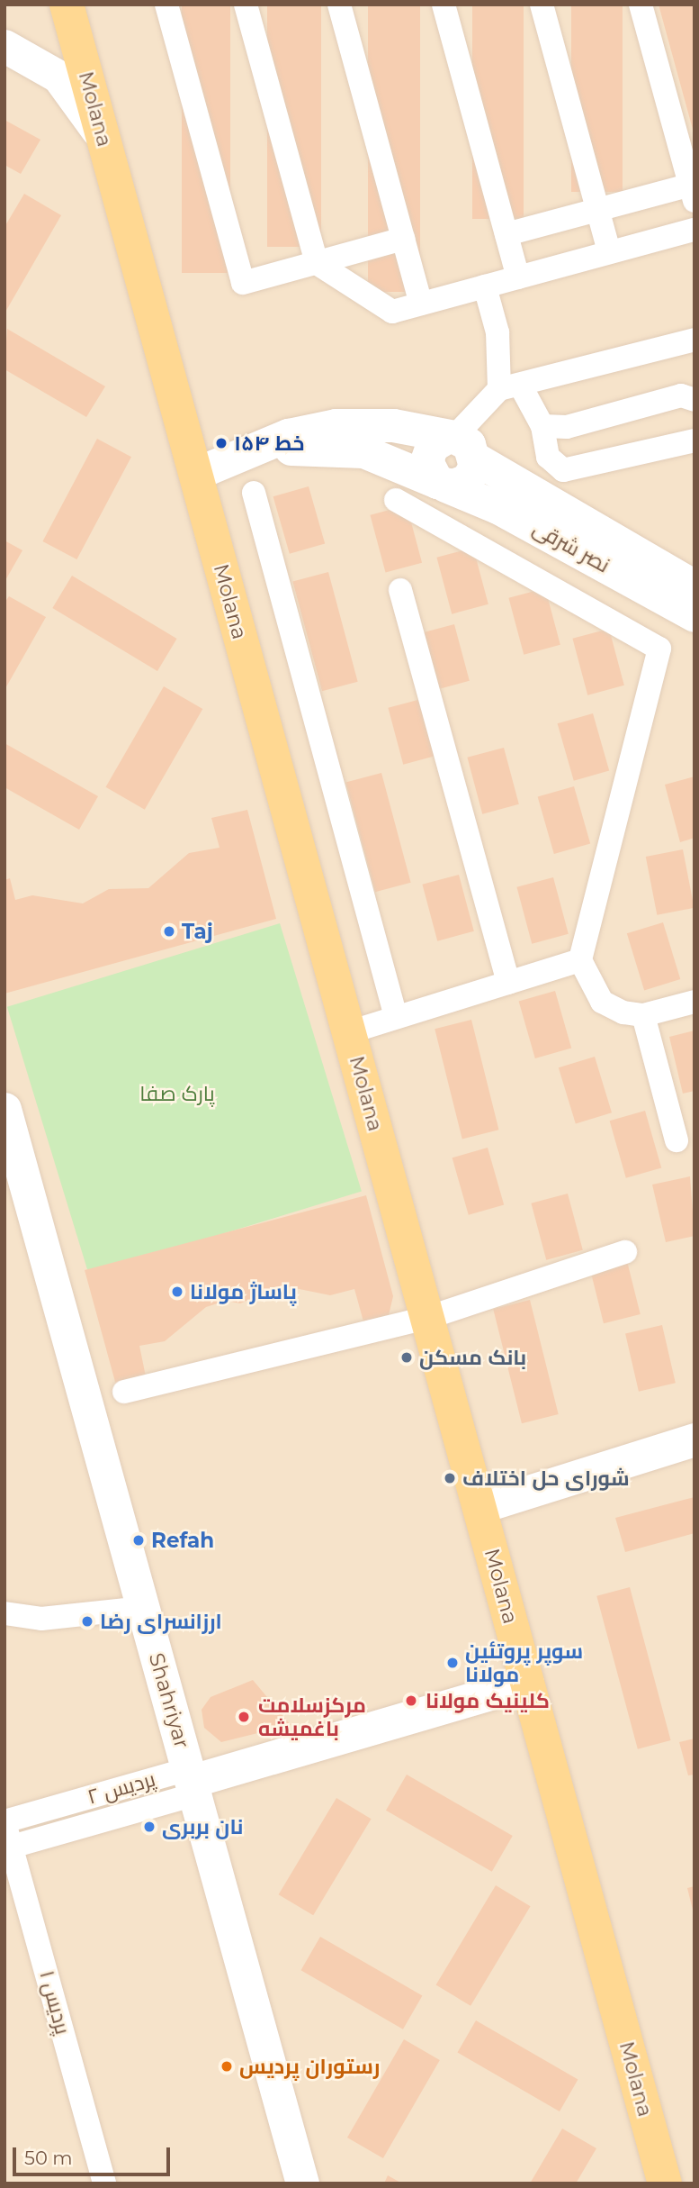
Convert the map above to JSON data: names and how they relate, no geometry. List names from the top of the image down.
{
  "streets": {
    "main road": ["Molana"],
    "street": [
      "نصر شرقی",
      "Shahriyar",
      "پردیس ۲",
      "پردیس ۱"
    ]
  },
  "crossings": [
    ["Molana", "نصر شرقی"],
    ["Molana", "پردیس ۲"],
    ["Shahriyar", "پردیس ۲"],
    ["پردیس ۲", "پردیس ۱"]
  ],
  "parks": ["پارک صفا"],
  "places": [
    "خط ۱۵۴",
    "Taj",
    "پاساژ مولانا",
    "بانک مسکن",
    "شورای حل اختلاف",
    "Refah",
    "ارزانسرای رضا",
    "سوپر پروتئین مولانا",
    "کلینیک مولانا",
    "مرکزسلامت باغمیشه",
    "نان بربری",
    "رستوران پردیس"
  ],
  "scale_bar": "50 m"
}
